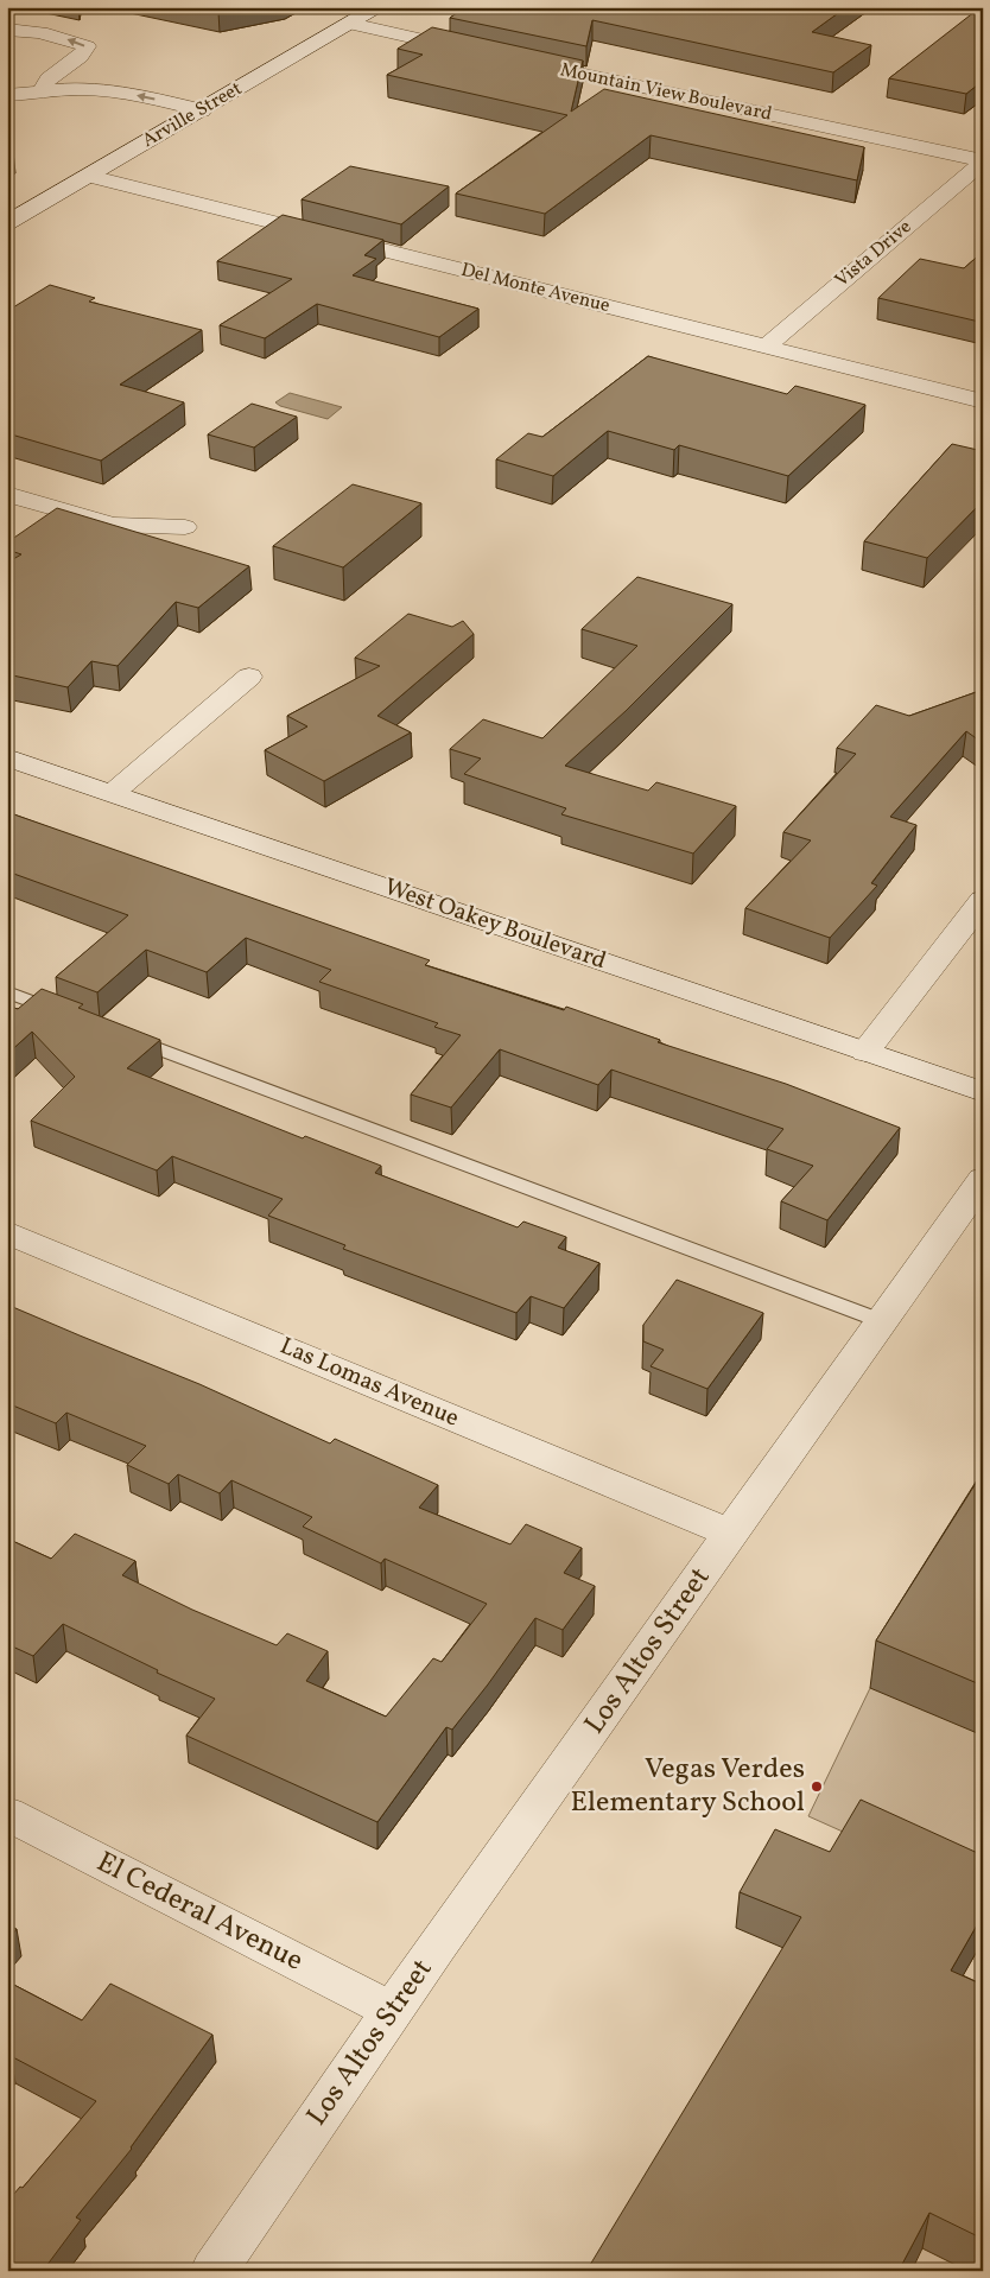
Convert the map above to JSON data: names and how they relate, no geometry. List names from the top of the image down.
{
  "streets": {
    "street": [
      "Mountain View Boulevard",
      "Arville Street",
      "Vista Drive",
      "Del Monte Avenue",
      "West Oakey Boulevard",
      "Las Lomas Avenue",
      "Los Altos Street",
      "El Cederal Avenue"
    ]
  },
  "crossings": [
    ["Mountain View Boulevard", "Vista Drive"],
    ["Arville Street", "Del Monte Avenue"],
    ["Vista Drive", "Del Monte Avenue"],
    ["Las Lomas Avenue", "Los Altos Street"],
    ["Los Altos Street", "El Cederal Avenue"]
  ],
  "places": ["Vegas Verdes Elementary School"]
}
